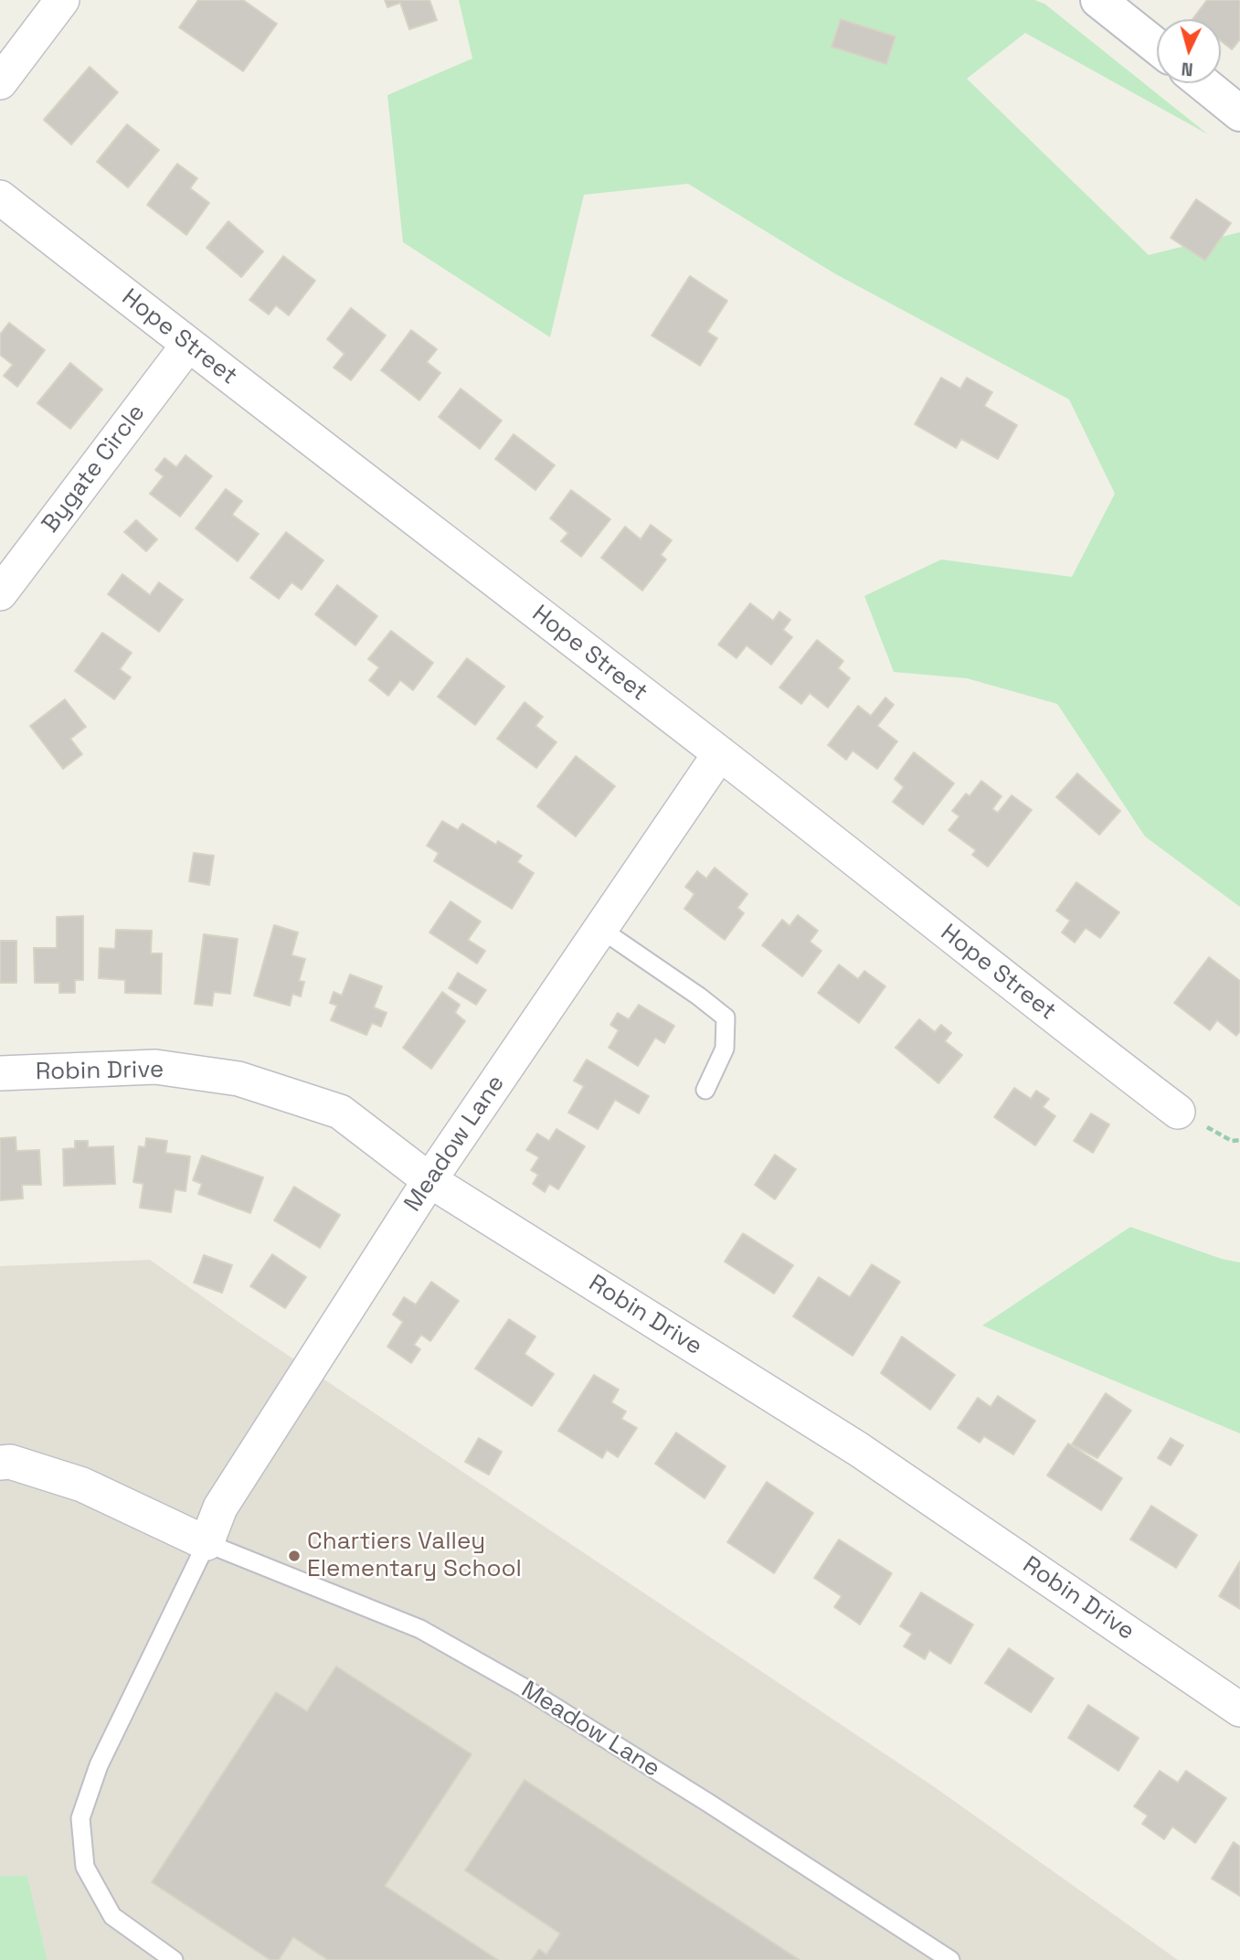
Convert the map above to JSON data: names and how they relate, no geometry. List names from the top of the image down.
{
  "streets": {
    "street": [
      "Hope Street",
      "Bygate Circle",
      "Robin Drive",
      "Meadow Lane"
    ]
  },
  "crossings": [
    ["Hope Street", "Bygate Circle"],
    ["Hope Street", "Meadow Lane"],
    ["Robin Drive", "Meadow Lane"]
  ],
  "places": ["Chartiers Valley Elementary School"],
  "north": "bottom"
}
